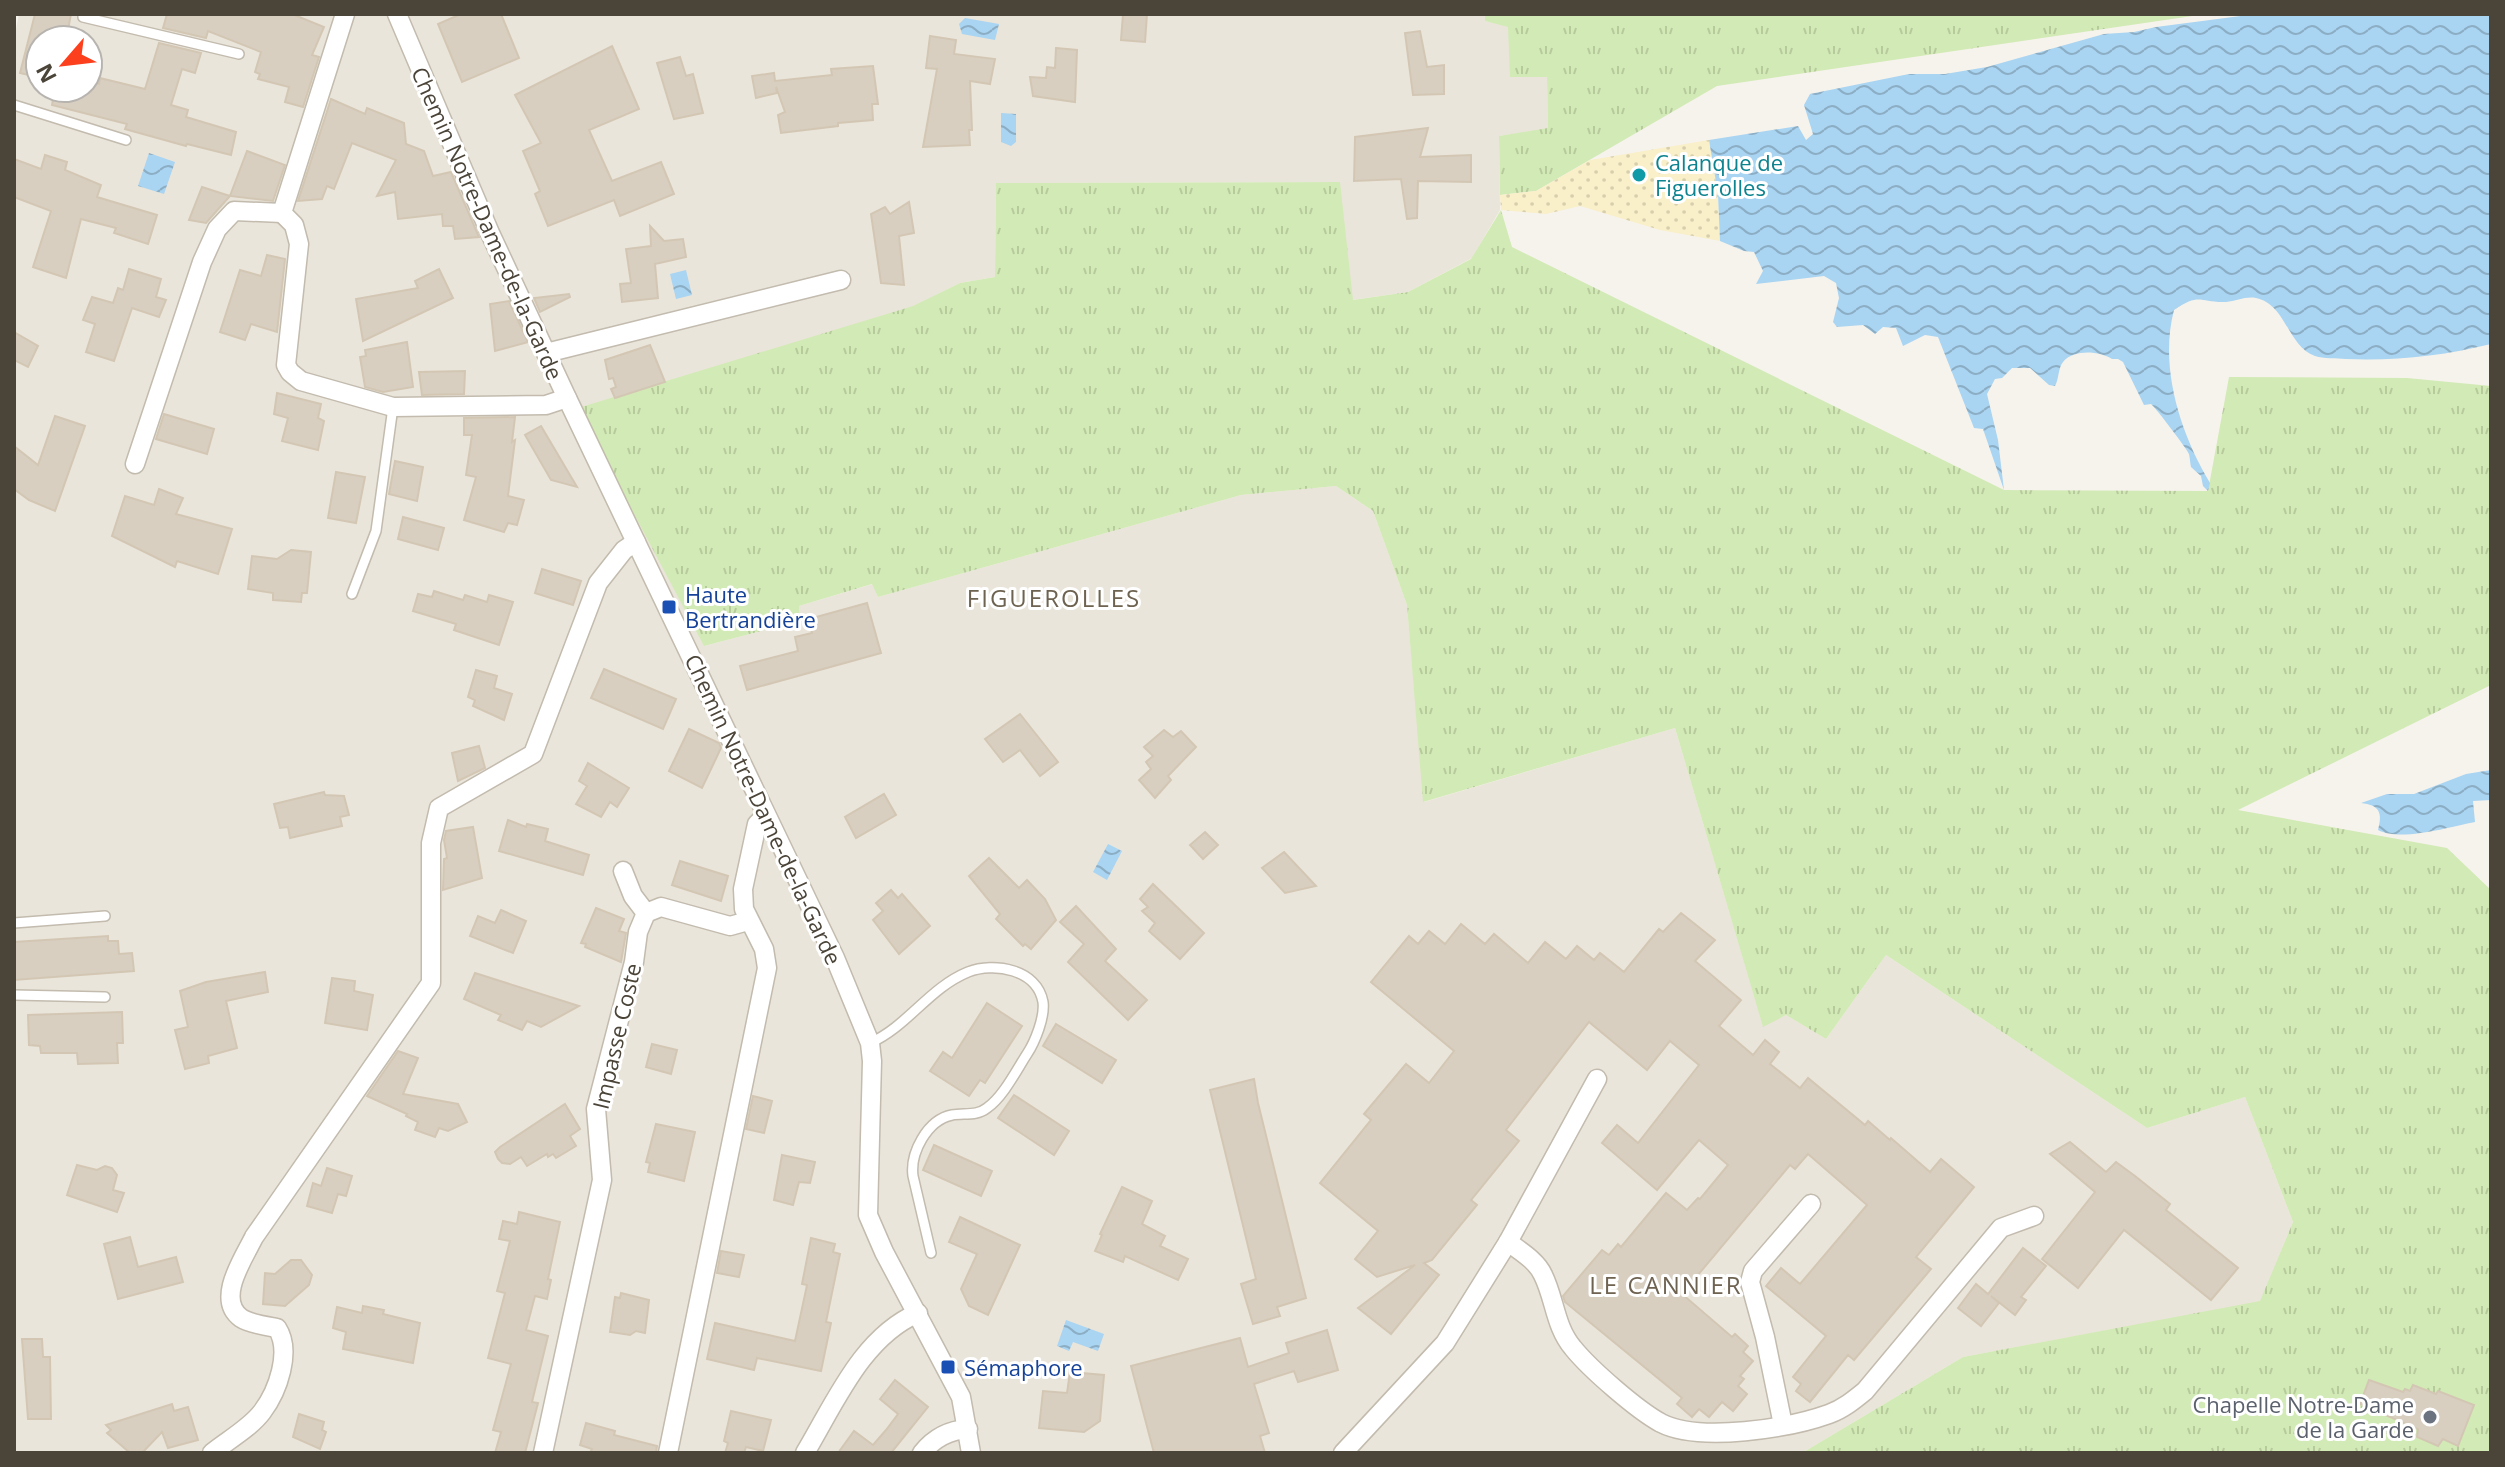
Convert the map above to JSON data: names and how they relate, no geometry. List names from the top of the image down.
{
  "streets": {
    "street": ["Chemin Notre-Dame-de-la-Garde", "Impasse Coste"]
  },
  "districts": ["FIGUEROLLES", "LE CANNIER"],
  "places": {
    "other": ["Calanque de Figuerolles", "Chapelle Notre-Dame de la Garde"],
    "transit": ["Haute Bertrandière", "Sémaphore"]
  },
  "north": "bottom left"
}
